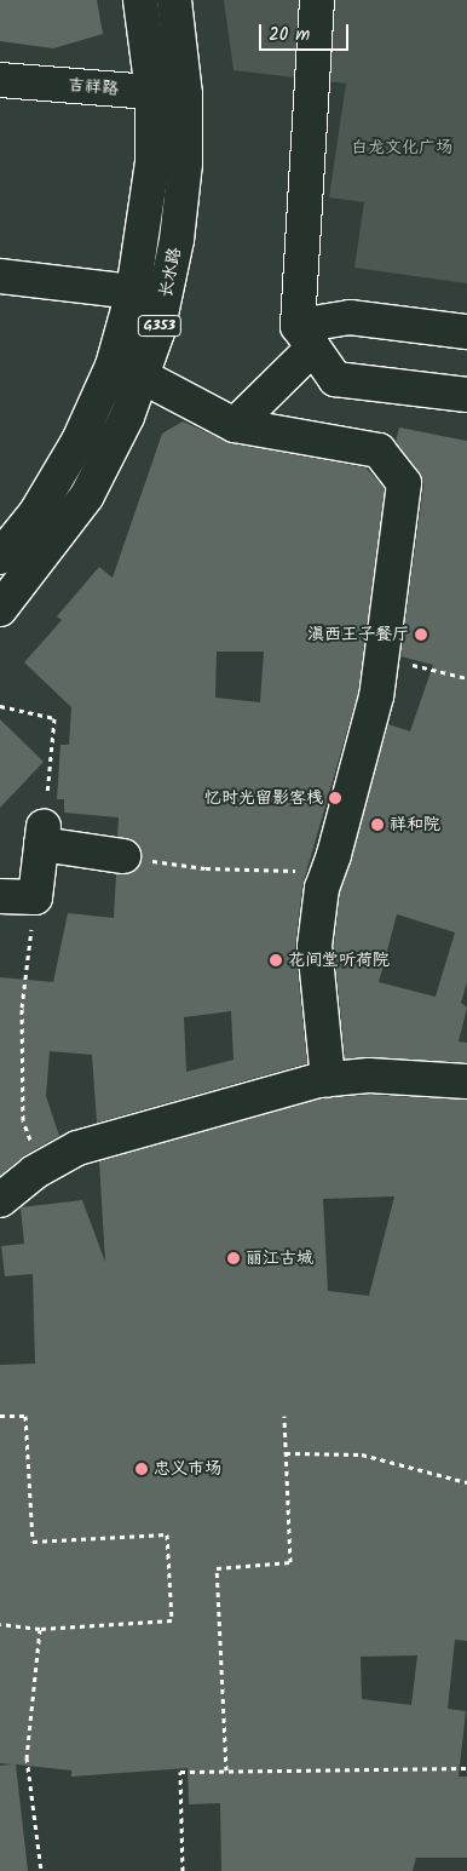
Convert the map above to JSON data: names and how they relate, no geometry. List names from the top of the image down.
{
  "streets": {
    "main road": ["吉祥路", "长水路", "G353"]
  },
  "crossings": [
    ["吉祥路", "长水路"]
  ],
  "parks": ["白龙文化广场"],
  "places": [
    "滇西王子餐厅",
    "忆时光留影客栈",
    "祥和院",
    "花间堂听荷院",
    "丽江古城",
    "忠义市场"
  ],
  "scale_bar": "20 m"
}
